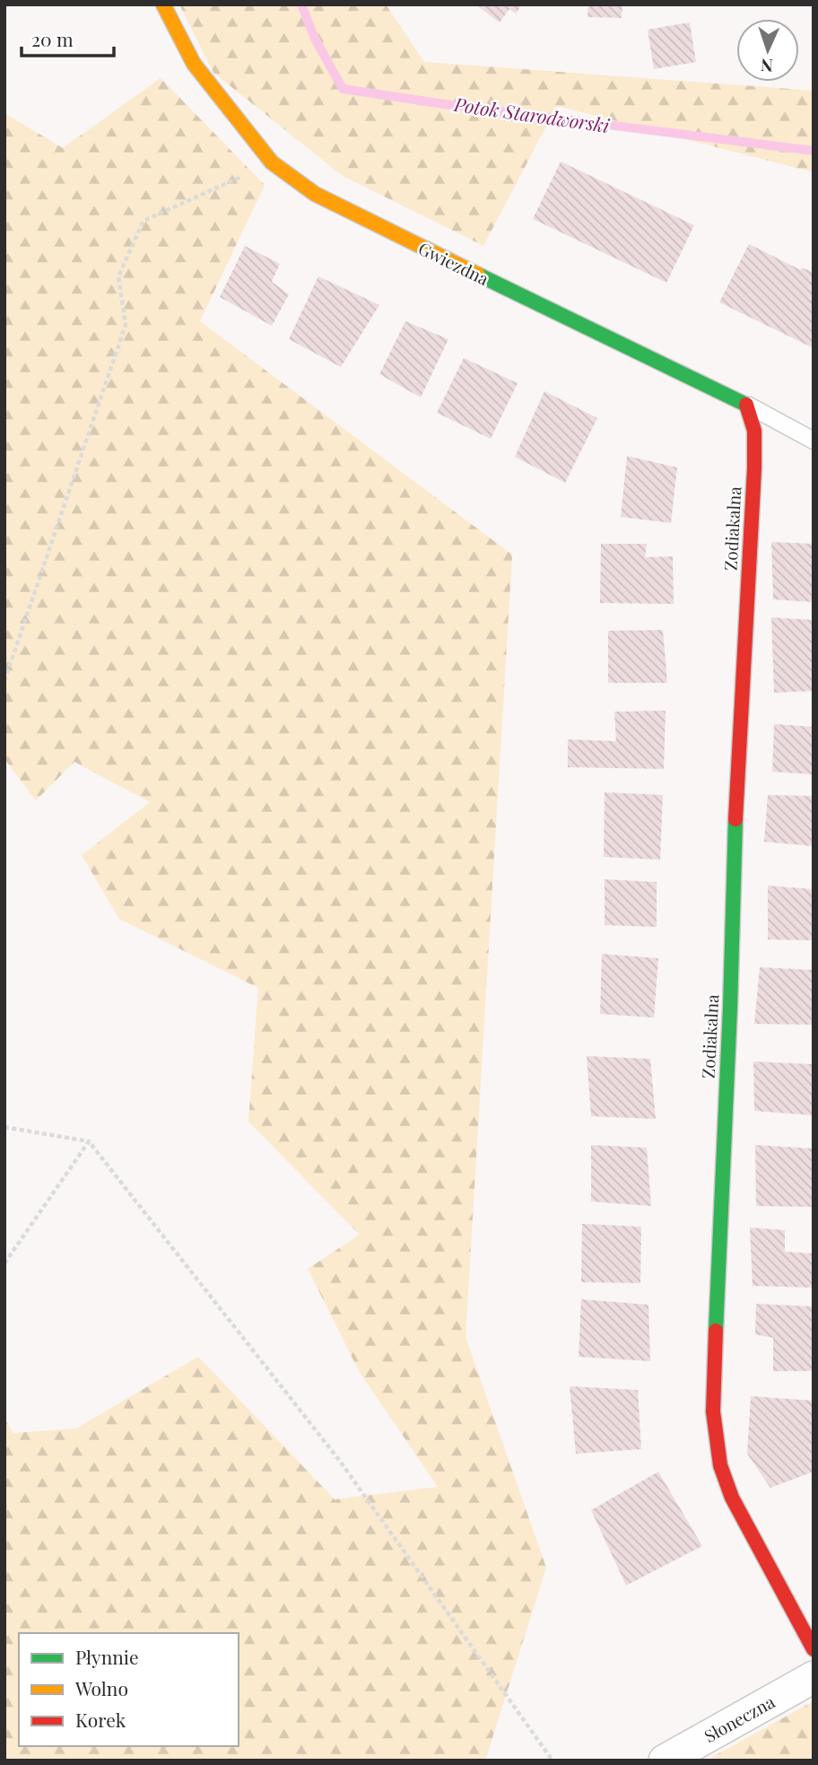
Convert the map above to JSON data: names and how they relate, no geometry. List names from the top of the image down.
{
  "streets": {
    "street": ["Gwiezdna", "Zodiakalna", "Słoneczna"]
  },
  "crossings": [
    ["Gwiezdna", "Zodiakalna"]
  ],
  "water": ["Potok Starodworski"],
  "legend": ["Płynnie", "Wolno", "Korek"],
  "scale_bar": "20 m",
  "north": "bottom"
}
